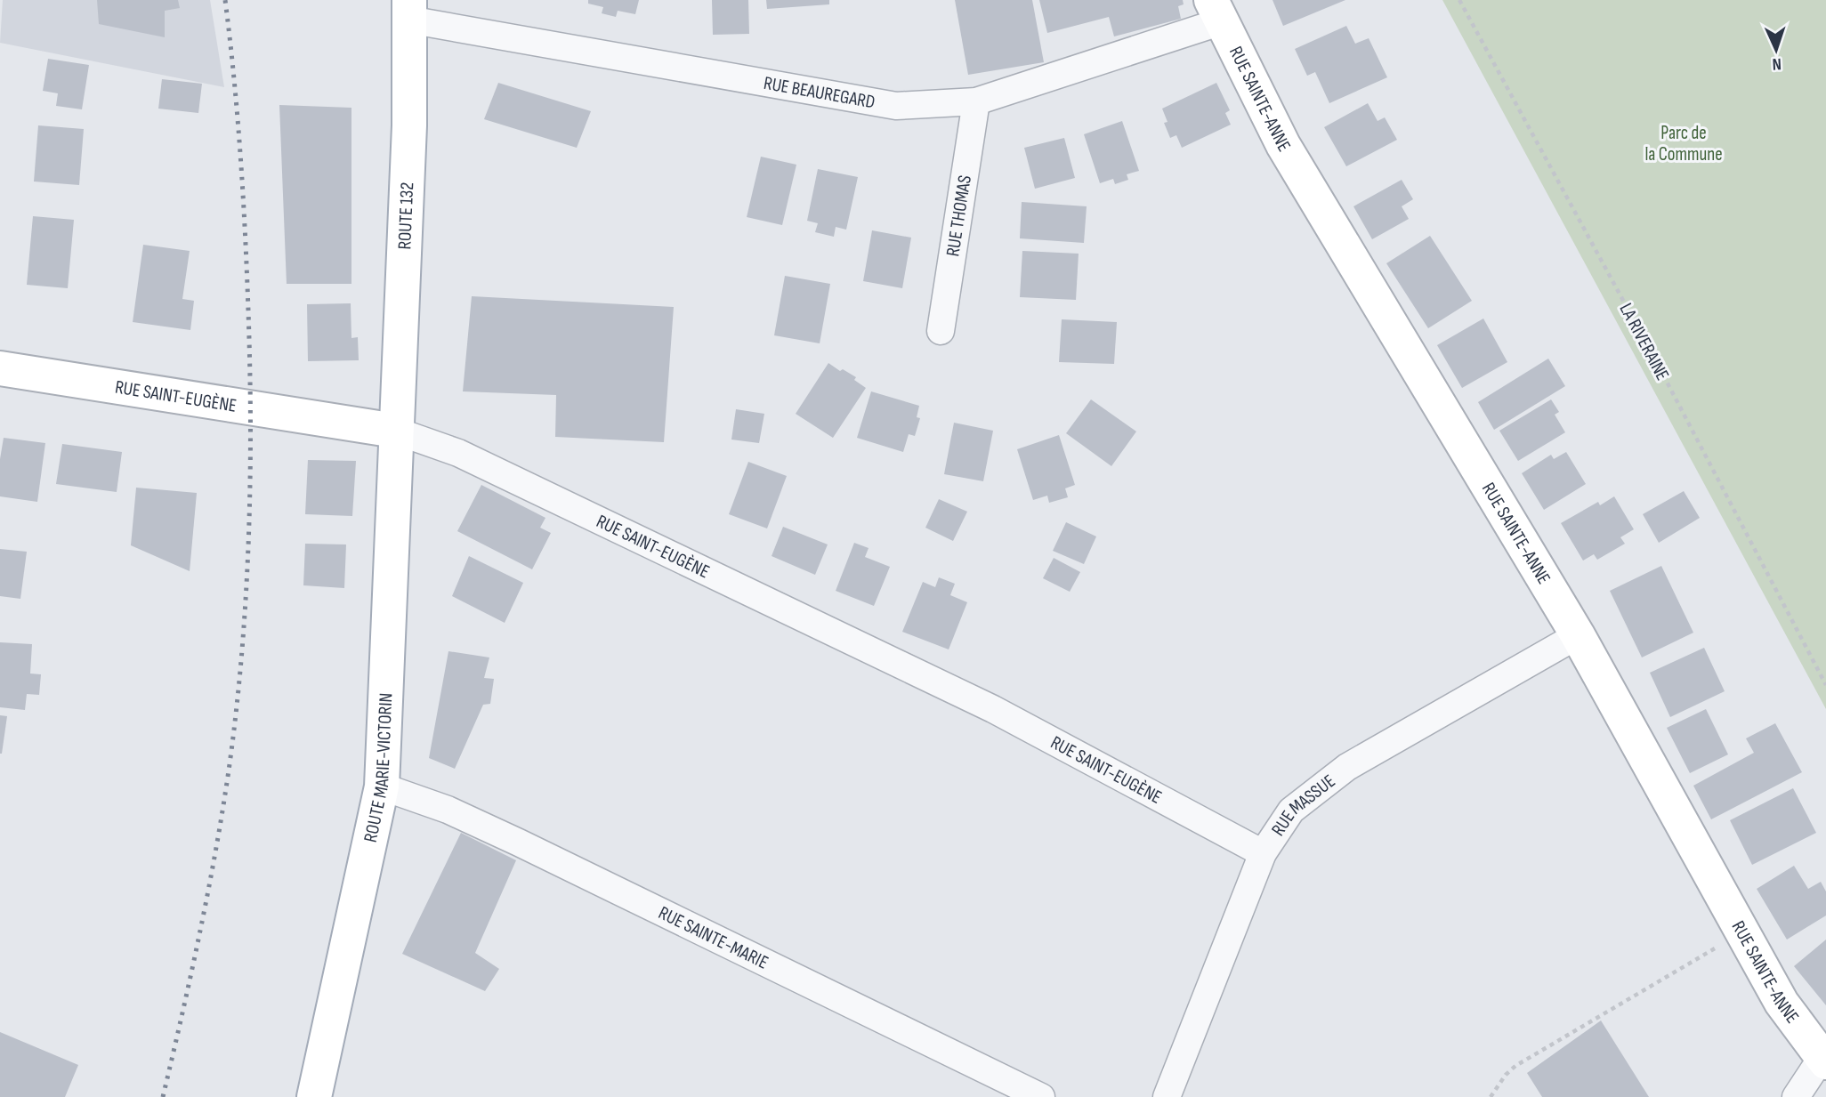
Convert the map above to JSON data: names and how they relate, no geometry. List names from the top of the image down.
{
  "streets": {
    "street": [
      "RUE BEAUREGARD",
      "RUE SAINTE-ANNE",
      "ROUTE 132",
      "RUE THOMAS",
      "RUE SAINT-EUGÈNE",
      "ROUTE MARIE-VICTORIN",
      "RUE MASSUE",
      "RUE SAINTE-MARIE"
    ],
    "path": ["LA RIVERAINE"]
  },
  "crossings": [
    ["RUE BEAUREGARD", "RUE SAINTE-ANNE"],
    ["RUE BEAUREGARD", "ROUTE 132"],
    ["RUE BEAUREGARD", "RUE THOMAS"],
    ["RUE SAINTE-ANNE", "RUE MASSUE"],
    ["ROUTE 132", "RUE SAINT-EUGÈNE"],
    ["ROUTE 132", "ROUTE MARIE-VICTORIN"],
    ["RUE SAINT-EUGÈNE", "ROUTE MARIE-VICTORIN"],
    ["RUE SAINT-EUGÈNE", "RUE MASSUE"],
    ["ROUTE MARIE-VICTORIN", "RUE SAINTE-MARIE"]
  ],
  "parks": ["Parc de la Commune"],
  "north": "bottom"
}
